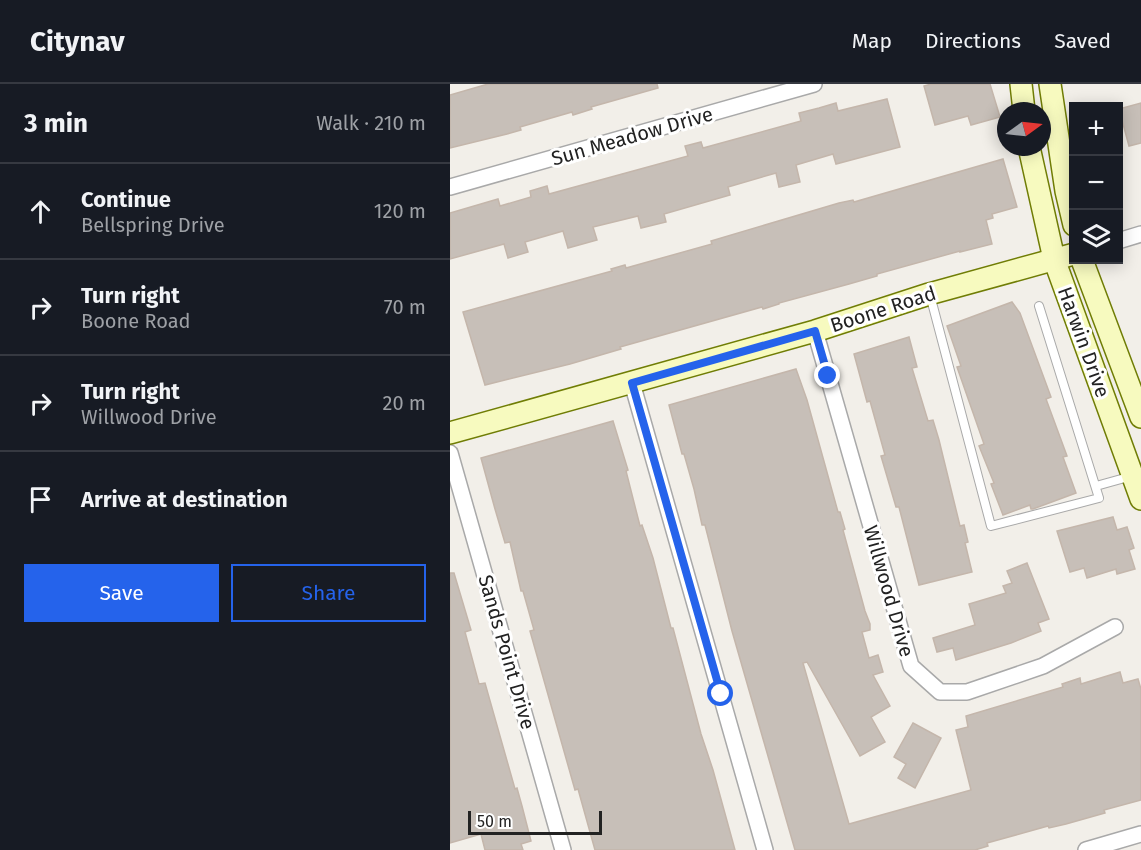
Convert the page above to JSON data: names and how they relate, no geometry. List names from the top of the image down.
{
  "streets": {
    "main road": ["Boone Road", "Harwin Drive"],
    "street": ["Sun Meadow Drive", "Willwood Drive", "Sands Point Drive"]
  },
  "crossings": [
    ["Boone Road", "Harwin Drive"],
    ["Boone Road", "Willwood Drive"]
  ],
  "scale_bar": "50 m",
  "north": "right",
  "page": {
    "header": "Citynav",
    "nav": ["Map", "Directions", "Saved"],
    "heading": ["3 min", "Walk · 210 m"],
    "map_buttons": ["+", "−"],
    "list": [
      ["Continue", "Bellspring Drive", "120 m"],
      ["Turn right", "Boone Road", "70 m"],
      ["Turn right", "Willwood Drive", "20 m"],
      "Arrive at destination"
    ],
    "buttons": ["Save", "Share"],
    "scale": "50 m"
  }
}
